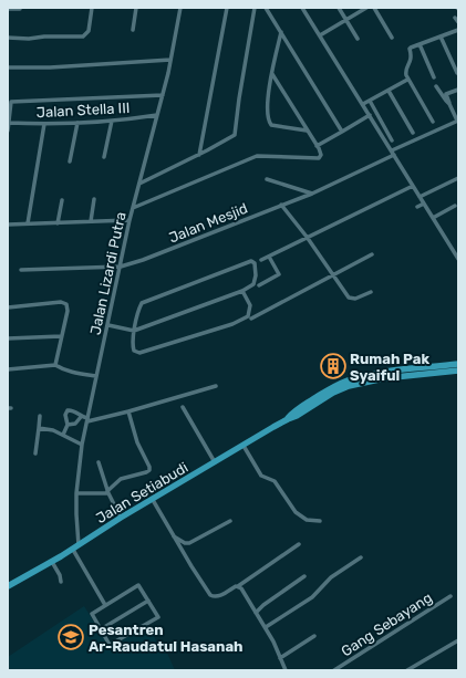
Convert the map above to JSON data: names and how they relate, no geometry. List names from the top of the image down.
{
  "streets": {
    "main road": ["Jalan Setiabudi"],
    "street": [
      "Jalan Stella III",
      "Jalan Mesjid",
      "Jalan Lizardi Putra",
      "Gang Sebayang"
    ]
  },
  "crossings": [
    ["Jalan Stella III", "Jalan Lizardi Putra"],
    ["Jalan Mesjid", "Jalan Lizardi Putra"],
    ["Jalan Lizardi Putra", "Jalan Setiabudi"]
  ],
  "places": {
    "building": ["Rumah Pak Syaiful"],
    "school or university": ["Pesantren Ar-Raudatul Hasanah"]
  }
}
